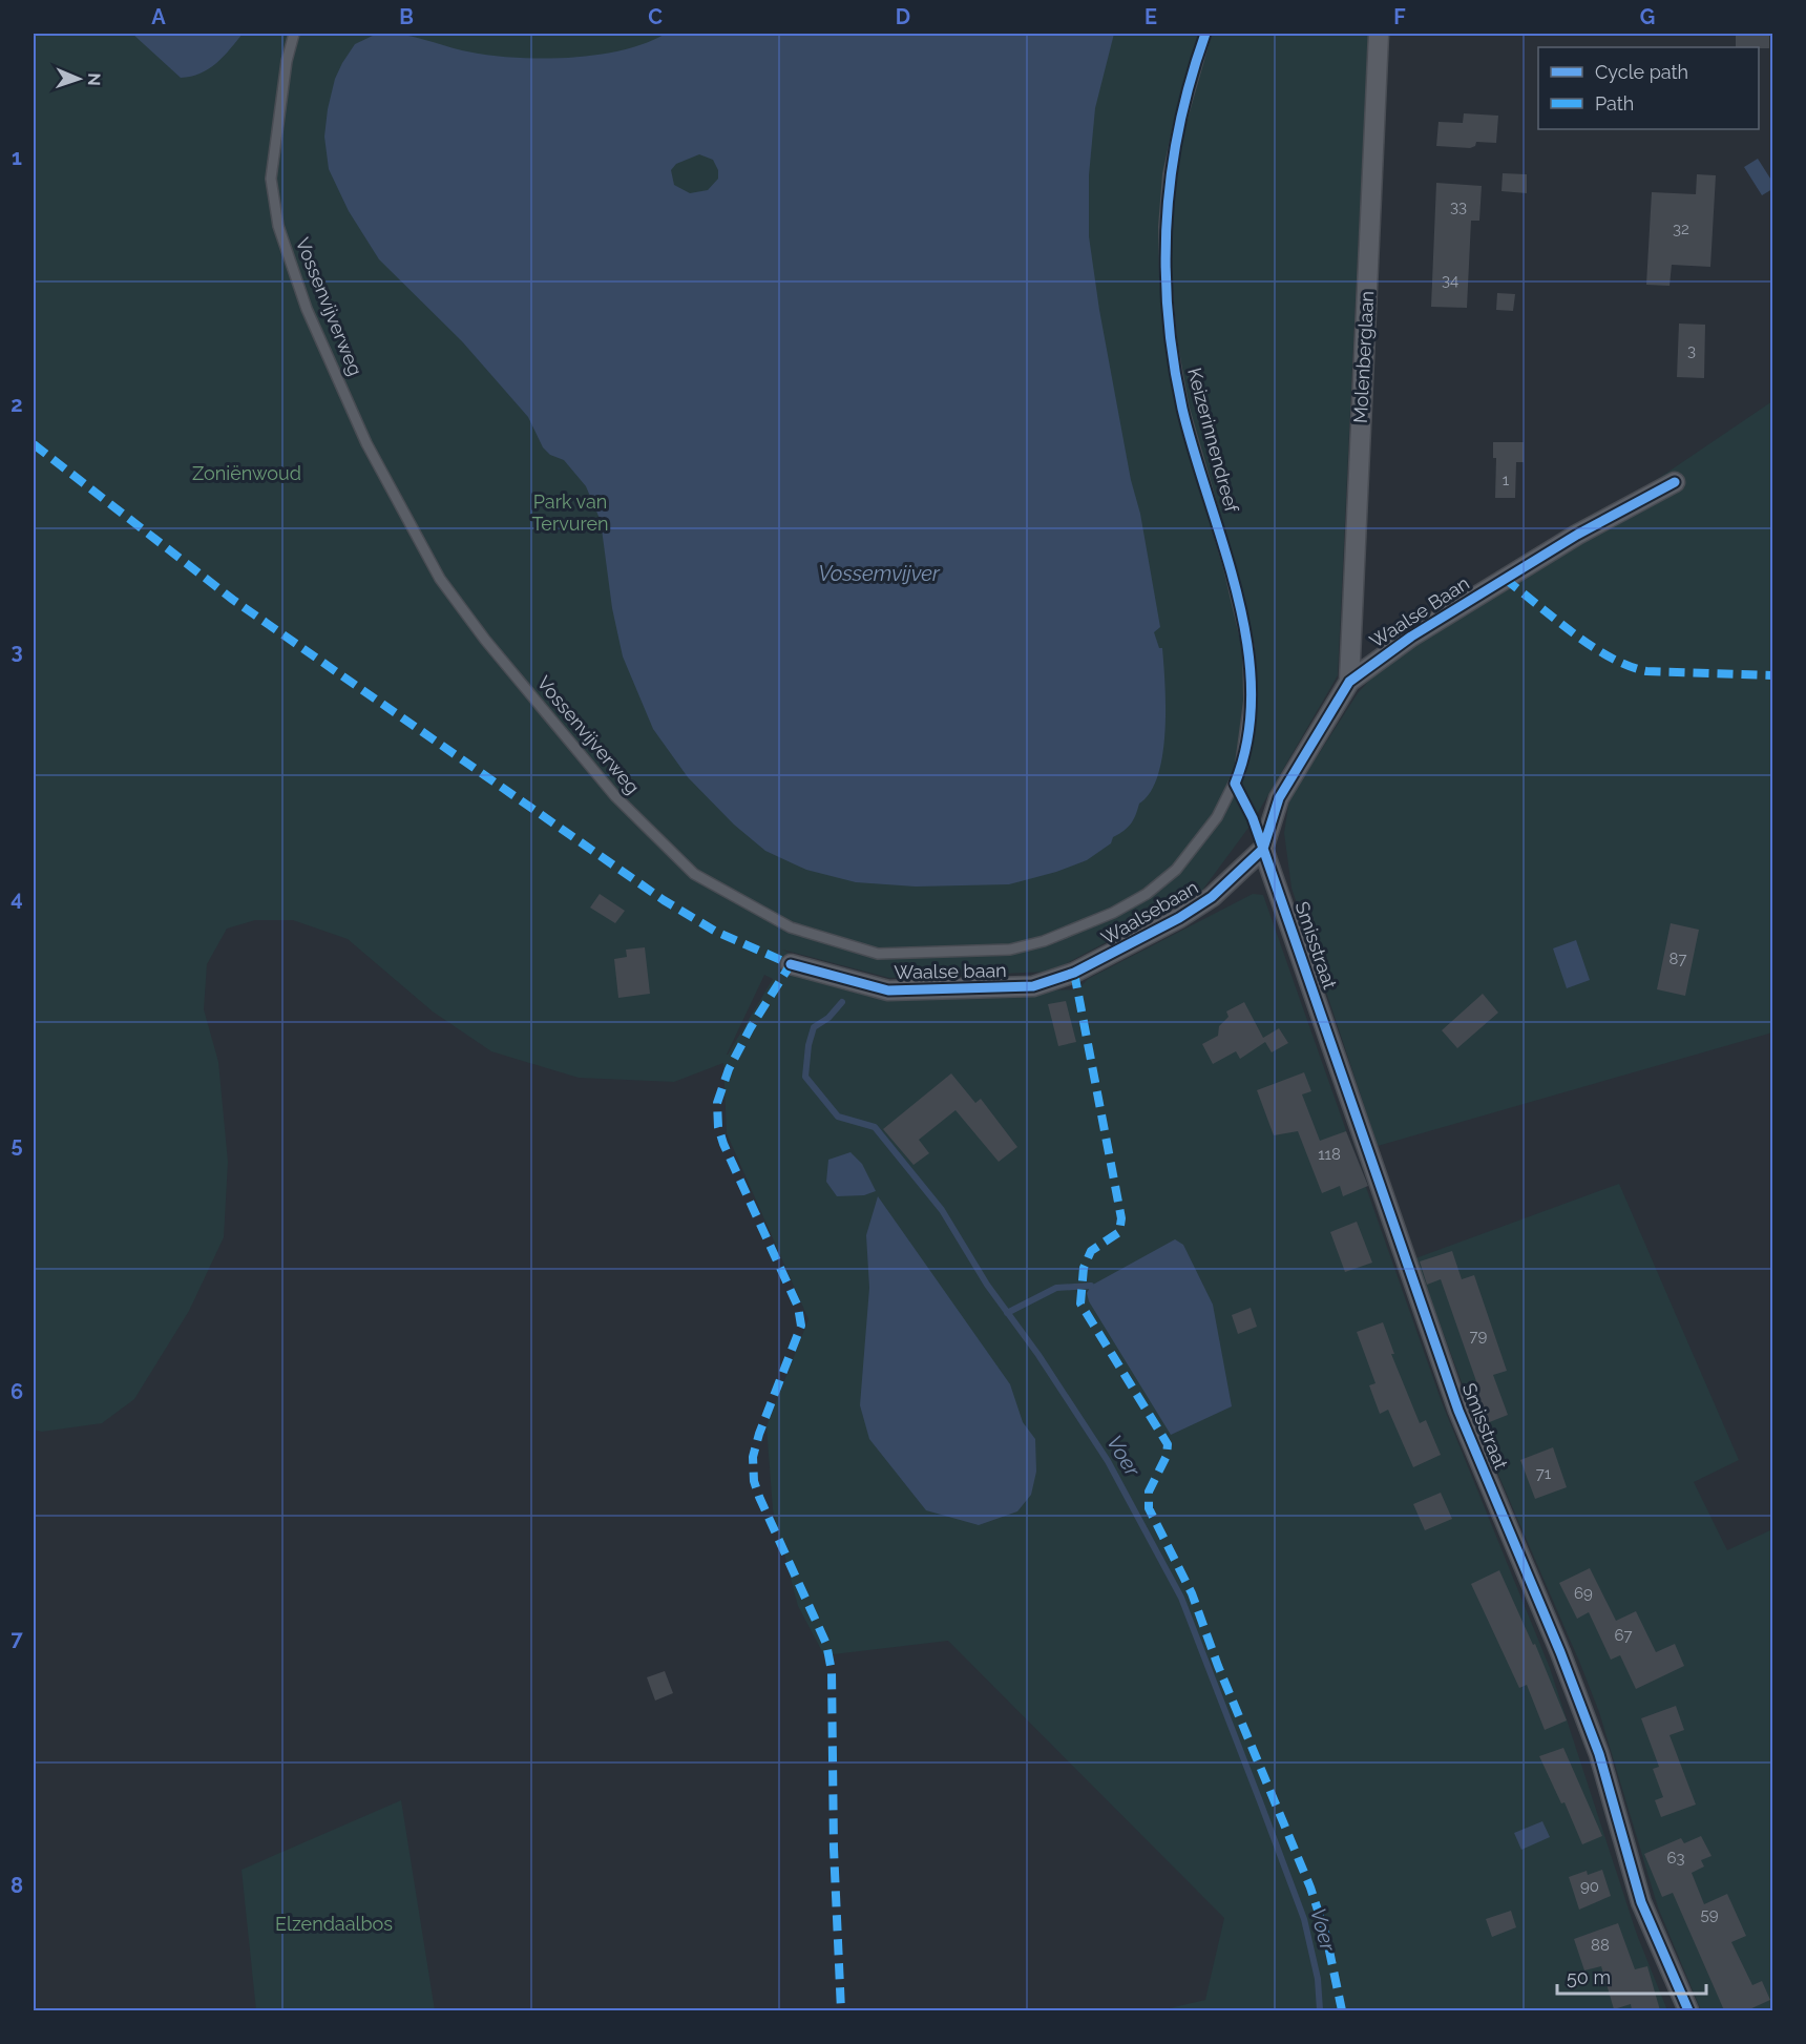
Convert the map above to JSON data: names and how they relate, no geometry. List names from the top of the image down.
{
  "streets": {
    "street": [
      "Molenberglaan",
      "Waalse Baan",
      "Waalsebaan",
      "Smisstraat",
      "Waalse baan"
    ],
    "lane": ["Vossenvijverweg", "Keizerinnendreef"]
  },
  "crossings": [
    ["Vossenvijverweg", "Keizerinnendreef"],
    ["Molenberglaan", "Waalse Baan"],
    ["Waalse Baan", "Waalsebaan"],
    ["Waalse Baan", "Smisstraat"],
    ["Waalsebaan", "Smisstraat"],
    ["Waalsebaan", "Waalse baan"]
  ],
  "water": ["Vossemvijver", "Voer"],
  "parks": ["Zoniënwoud", "Park van Tervuren", "Elzendaalbos"],
  "house_numbers": [
    "33",
    "32",
    "34",
    "3",
    "1",
    "87",
    "118",
    "79",
    "71",
    "69",
    "67",
    "63",
    "90",
    "59",
    "88"
  ],
  "legend": ["Cycle path", "Path"],
  "scale_bar": "50 m",
  "north": "right",
  "grid": {
    "columns": [
      "A",
      "B",
      "C",
      "D",
      "E",
      "F",
      "G"
    ],
    "rows": [
      "1",
      "2",
      "3",
      "4",
      "5",
      "6",
      "7",
      "8"
    ]
  }
}
